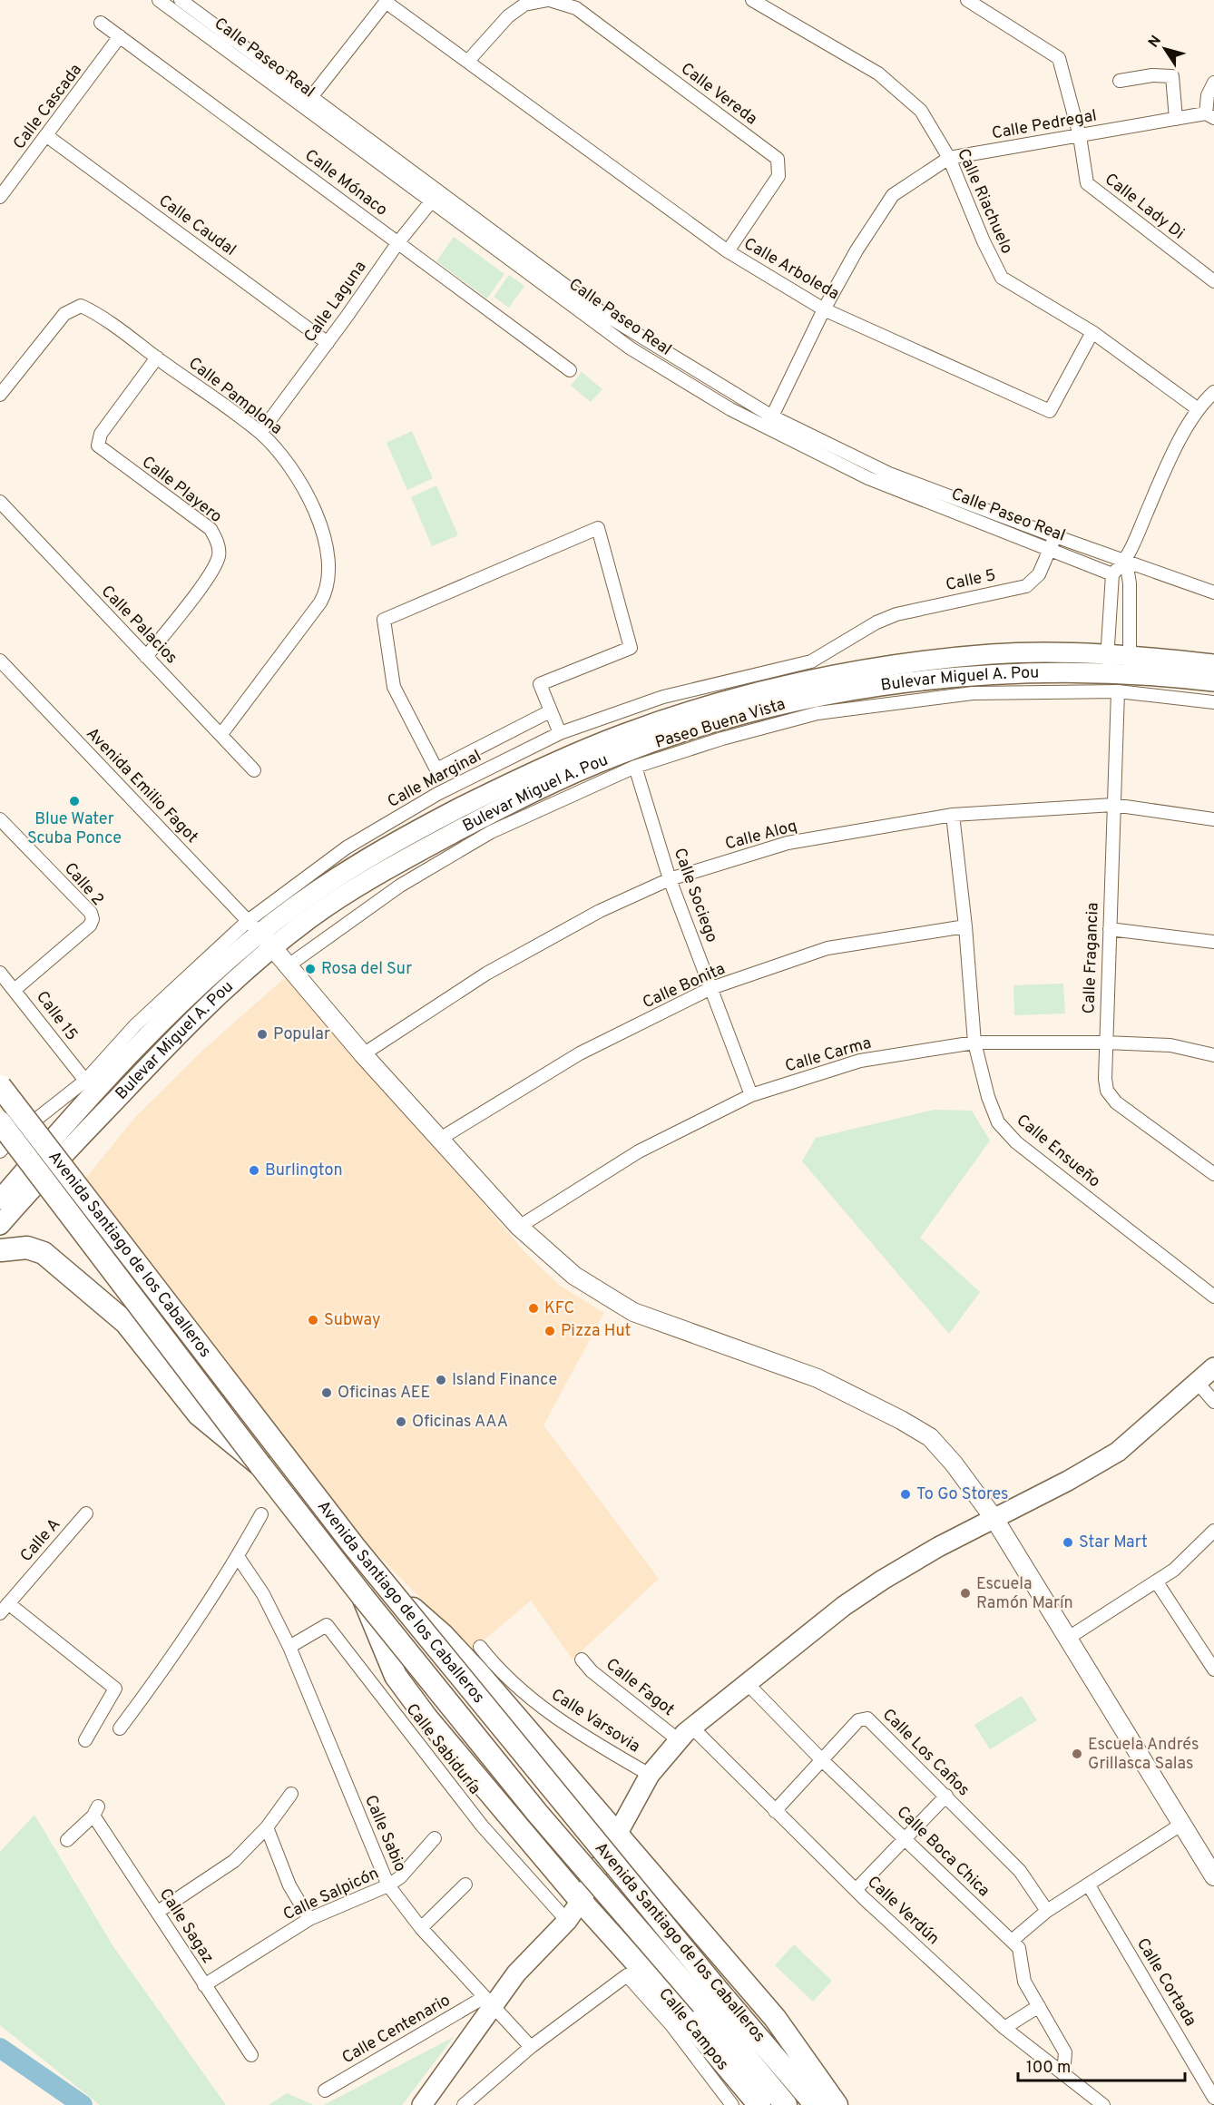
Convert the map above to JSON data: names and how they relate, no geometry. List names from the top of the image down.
{
  "streets": {
    "highway": ["Avenida Santiago de los Caballeros"],
    "main road": ["Bulevar Miguel A. Pou"],
    "street": [
      "Calle Paseo Real",
      "Calle Vereda",
      "Calle Cascada",
      "Calle Pedregal",
      "Calle Mónaco",
      "Calle Riachuelo",
      "Calle Lady Di",
      "Calle Caudal",
      "Calle Arboleda",
      "Calle Laguna",
      "Calle Pamplona",
      "Calle Playero",
      "Calle 5",
      "Calle Palacios",
      "Paseo Buena Vista",
      "Calle Marginal",
      "Avenida Emilio Fagot",
      "Calle Aloq",
      "Calle 2",
      "Calle Sociego",
      "Calle Fragancia",
      "Calle Bonita",
      "Calle 15",
      "Calle Carma",
      "Calle Ensueño",
      "Calle A",
      "Calle Fagot",
      "Calle Varsovia",
      "Calle Sabiduría",
      "Calle Los Caños",
      "Calle Sabio",
      "Calle Boca Chica",
      "Calle Salpicón",
      "Calle Verdún",
      "Calle Sagaz",
      "Calle Cortada",
      "Calle Centenario",
      "Calle Campos"
    ]
  },
  "crossings": [
    ["Calle Paseo Real", "Calle Pedregal"],
    ["Calle Paseo Real", "Calle Laguna"],
    ["Calle Paseo Real", "Calle 5"],
    ["Calle Vereda", "Calle Arboleda"],
    ["Calle Cascada", "Calle Mónaco"],
    ["Calle Cascada", "Calle Caudal"],
    ["Calle Pedregal", "Calle Riachuelo"],
    ["Calle Pedregal", "Calle Lady Di"],
    ["Calle Pedregal", "Calle Arboleda"],
    ["Calle Mónaco", "Calle Laguna"],
    ["Calle Riachuelo", "Calle Arboleda"],
    ["Calle Caudal", "Calle Laguna"],
    ["Calle Laguna", "Calle Pamplona"],
    ["Calle Pamplona", "Calle Playero"],
    ["Calle Pamplona", "Calle Palacios"],
    ["Calle Playero", "Calle Palacios"],
    ["Calle 5", "Calle Marginal"],
    ["Bulevar Miguel A. Pou", "Calle Marginal"],
    ["Bulevar Miguel A. Pou", "Avenida Emilio Fagot"],
    ["Paseo Buena Vista", "Calle Sociego"],
    ["Paseo Buena Vista", "Calle Fragancia"],
    ["Calle Marginal", "Avenida Emilio Fagot"],
    ["Calle Marginal", "Calle 15"],
    ["Calle Aloq", "Calle Sociego"],
    ["Calle Aloq", "Calle Fragancia"],
    ["Calle Aloq", "Calle Ensueño"],
    ["Calle 2", "Calle 15"],
    ["Calle Sociego", "Calle Bonita"],
    ["Calle Sociego", "Calle Carma"],
    ["Calle Fragancia", "Calle Carma"],
    ["Calle Bonita", "Calle Ensueño"],
    ["Calle Carma", "Calle Ensueño"],
    ["Calle Fagot", "Calle Verdún"],
    ["Calle Sabiduría", "Calle Sabio"],
    ["Calle Los Caños", "Calle Boca Chica"],
    ["Calle Los Caños", "Calle Verdún"],
    ["Calle Sabio", "Calle Salpicón"],
    ["Calle Sabio", "Calle Centenario"],
    ["Calle Sabio", "Calle Campos"],
    ["Calle Boca Chica", "Calle Verdún"],
    ["Calle Salpicón", "Calle Sagaz"]
  ],
  "places": [
    "Blue Water Scuba Ponce",
    "Rosa del Sur",
    "Popular",
    "Burlington",
    "KFC",
    "Subway",
    "Pizza Hut",
    "Island Finance",
    "Oficinas AEE",
    "Oficinas AAA",
    "To Go Stores",
    "Star Mart",
    "Escuela Ramón Marín",
    "Escuela Andrés Grillasca Salas"
  ],
  "scale_bar": "100 m",
  "north": "top left"
}
